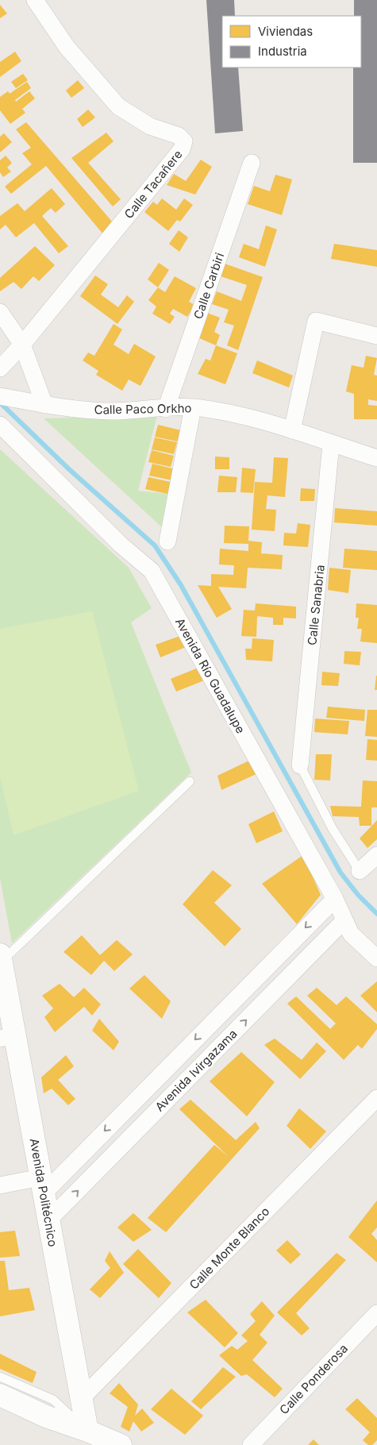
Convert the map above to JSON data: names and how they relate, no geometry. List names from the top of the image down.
{
  "streets": {
    "street": [
      "Calle Tacañere",
      "Calle Carbiri",
      "Calle Paco Orkho",
      "Calle Sanabria",
      "Avenida Río Guadalupe",
      "Avenida Ivirgazama",
      "Avenida Politécnico",
      "Calle Monte Blanco",
      "Calle Ponderosa"
    ]
  },
  "crossings": [
    ["Calle Carbiri", "Calle Paco Orkho"],
    ["Calle Paco Orkho", "Calle Sanabria"],
    ["Avenida Río Guadalupe", "Avenida Ivirgazama"],
    ["Avenida Ivirgazama", "Avenida Politécnico"],
    ["Avenida Politécnico", "Calle Monte Blanco"]
  ],
  "legend": ["Viviendas", "Industria"]
}
